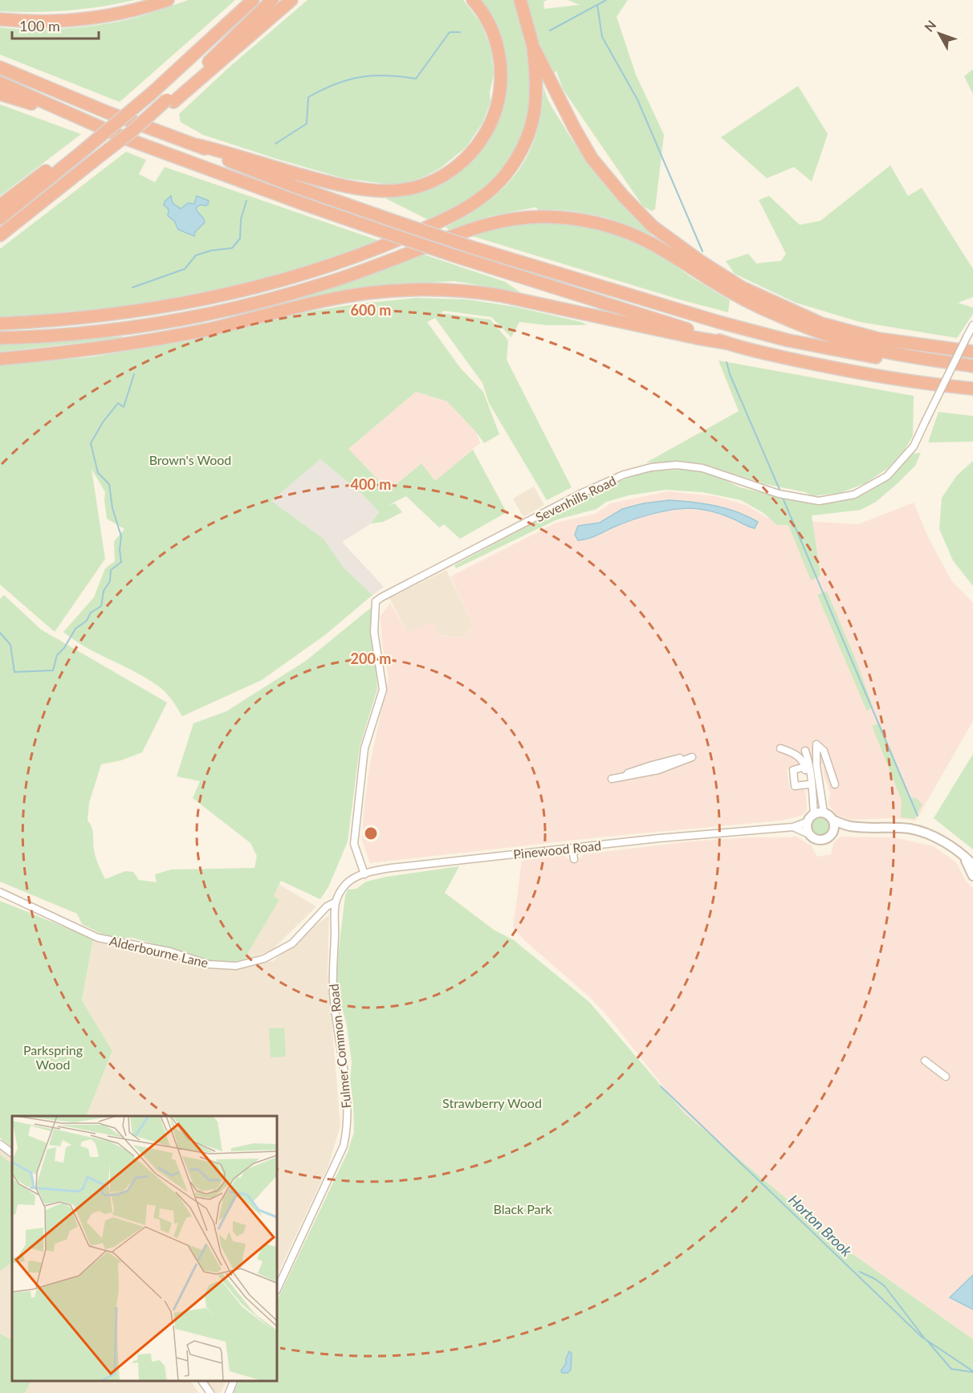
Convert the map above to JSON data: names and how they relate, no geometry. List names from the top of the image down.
{
  "streets": {
    "street": [
      "Sevenhills Road",
      "Pinewood Road",
      "Alderbourne Lane",
      "Fulmer Common Road"
    ]
  },
  "crossings": [
    ["Sevenhills Road", "Pinewood Road"],
    ["Pinewood Road", "Alderbourne Lane"],
    ["Pinewood Road", "Fulmer Common Road"],
    ["Alderbourne Lane", "Fulmer Common Road"]
  ],
  "water": ["Horton Brook"],
  "parks": [
    "Brown's Wood",
    "Parkspring Wood",
    "Strawberry Wood",
    "Black Park"
  ],
  "scale_bar": "100 m",
  "north": "top left",
  "rings": ["600 m", "400 m", "200 m"]
}
